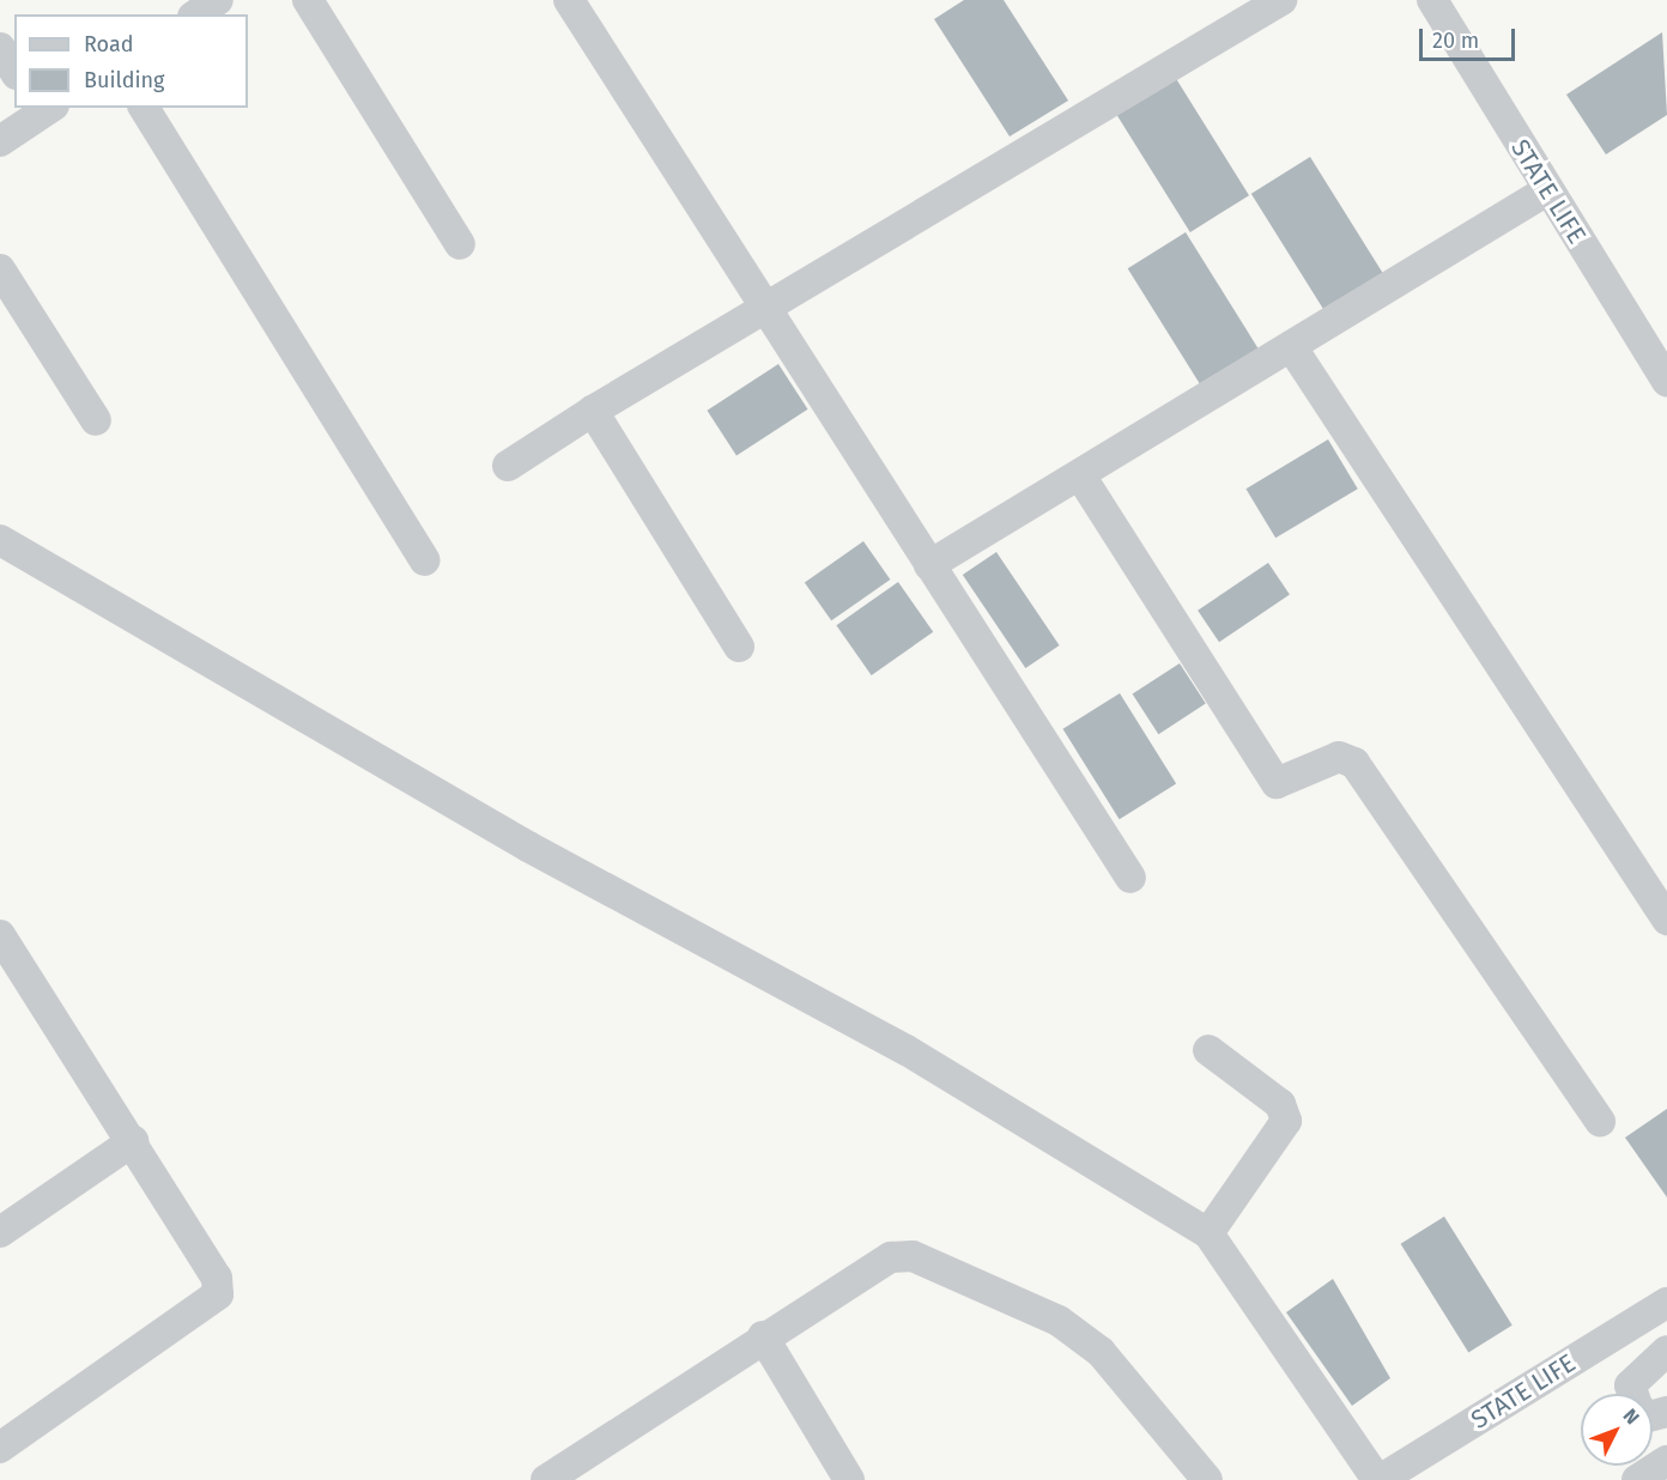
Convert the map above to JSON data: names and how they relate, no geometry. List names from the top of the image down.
{
  "streets": {
    "street": ["STATE LIFE"]
  },
  "legend": ["Road", "Building"],
  "scale_bar": "20 m",
  "north": "top right"
}
